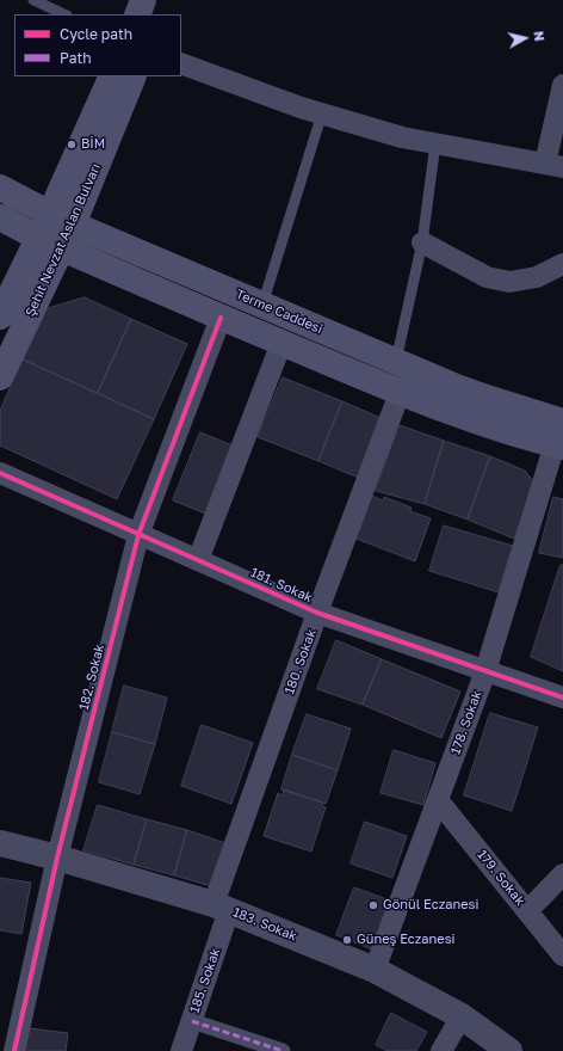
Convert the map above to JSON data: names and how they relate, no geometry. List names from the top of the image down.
{
  "streets": {
    "main road": ["Şehit Nevzat Aslan Bulvarı", "Terme Caddesi"],
    "street": [
      "181. Sokak",
      "180. Sokak",
      "182. Sokak",
      "178. Sokak",
      "179. Sokak",
      "183. Sokak",
      "185. Sokak"
    ]
  },
  "crossings": [
    ["Şehit Nevzat Aslan Bulvarı", "Terme Caddesi"],
    ["Terme Caddesi", "178. Sokak"],
    ["181. Sokak", "180. Sokak"],
    ["181. Sokak", "182. Sokak"],
    ["181. Sokak", "178. Sokak"],
    ["180. Sokak", "183. Sokak"],
    ["180. Sokak", "185. Sokak"],
    ["182. Sokak", "183. Sokak"],
    ["178. Sokak", "179. Sokak"],
    ["178. Sokak", "183. Sokak"],
    ["183. Sokak", "185. Sokak"]
  ],
  "places": ["BİM", "Gönül Eczanesi", "Güneş Eczanesi"],
  "legend": ["Cycle path", "Path"],
  "north": "right"
}
